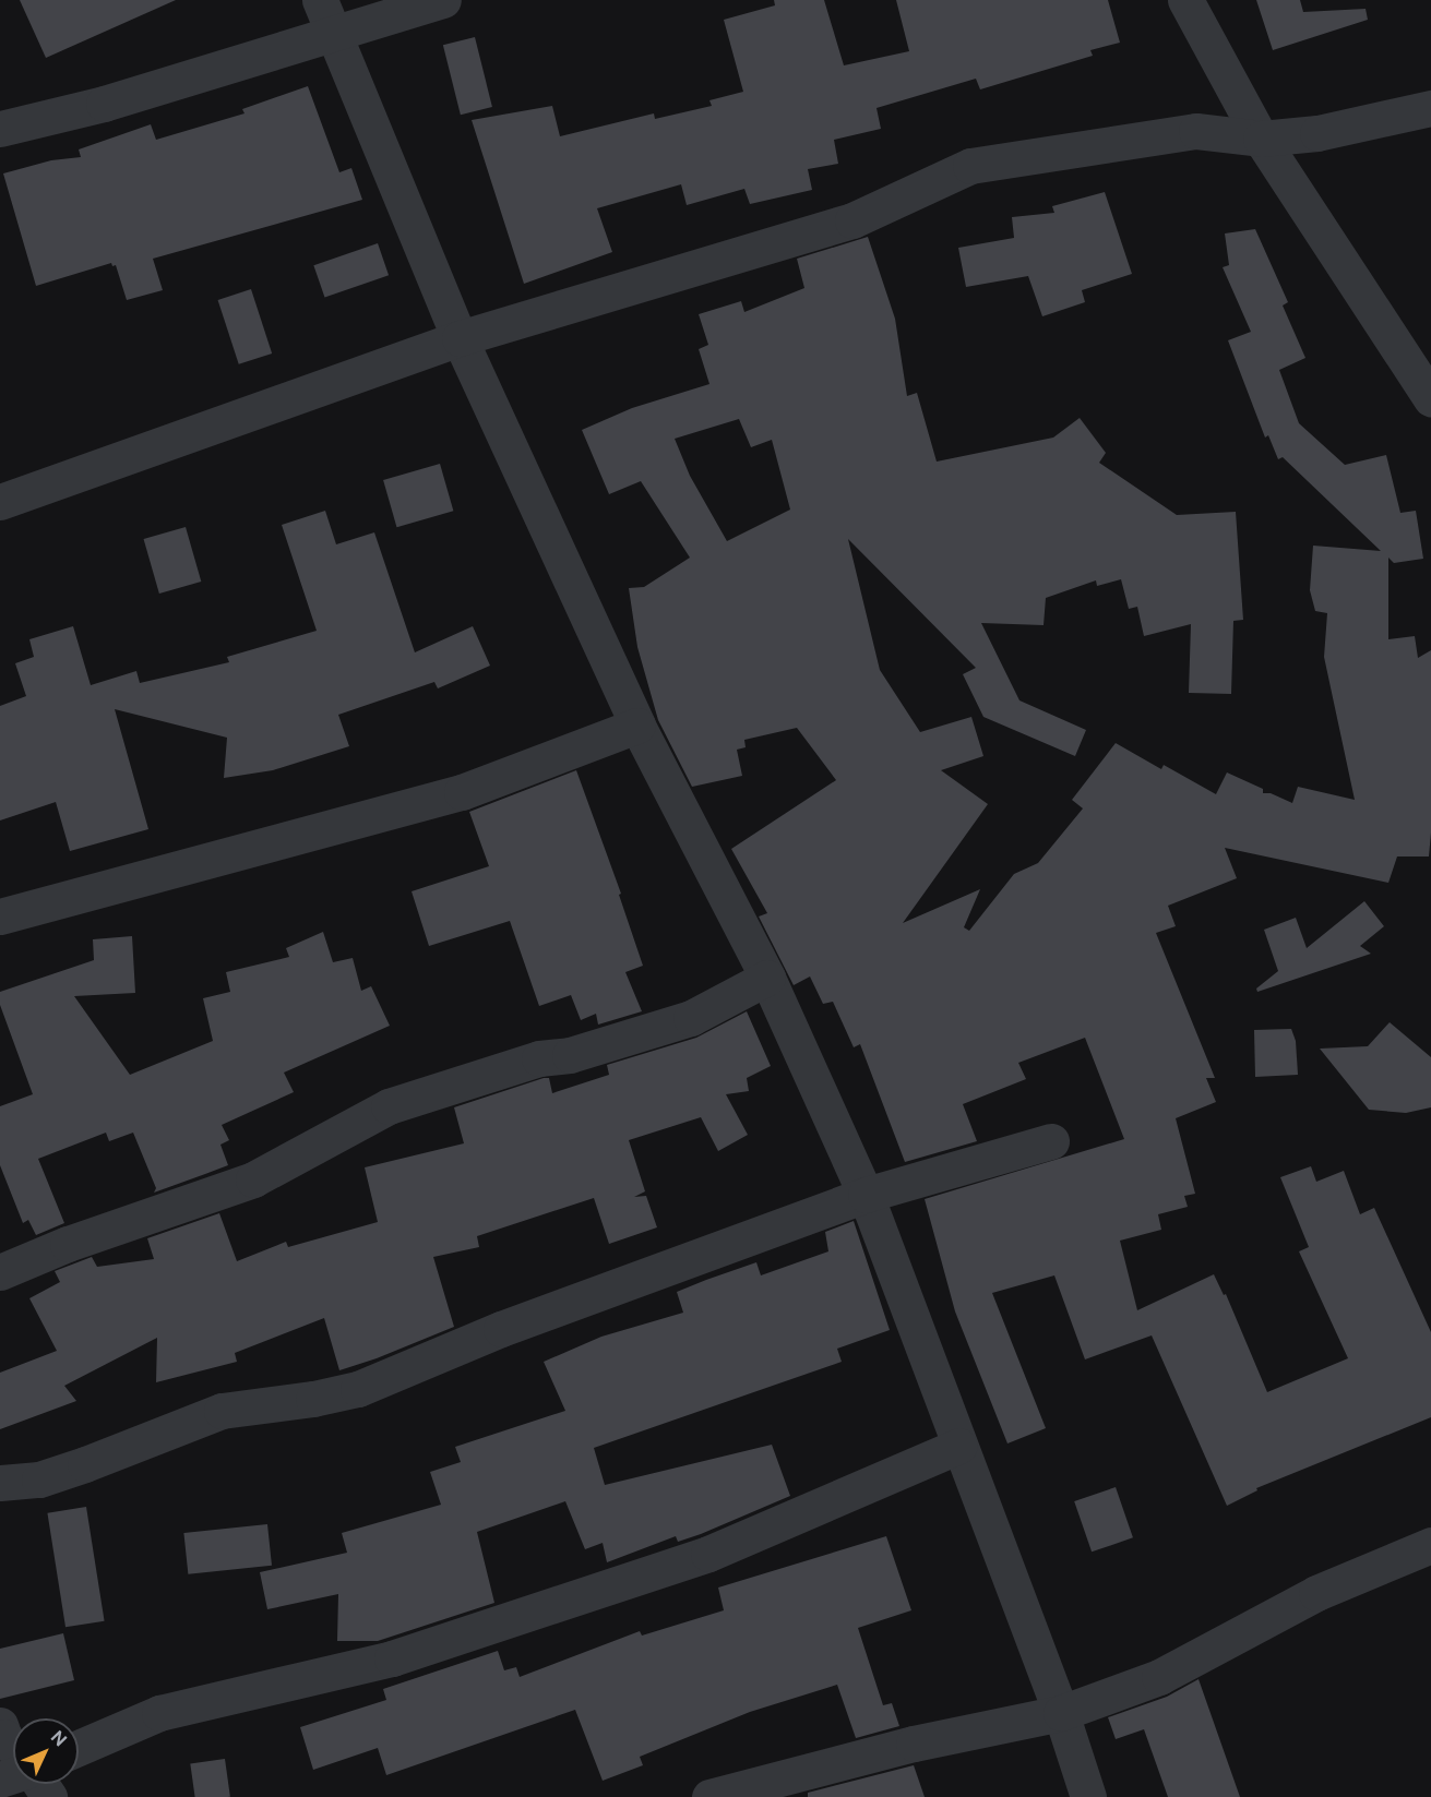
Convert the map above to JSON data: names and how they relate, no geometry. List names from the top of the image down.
{
  "north": "top right"
}
